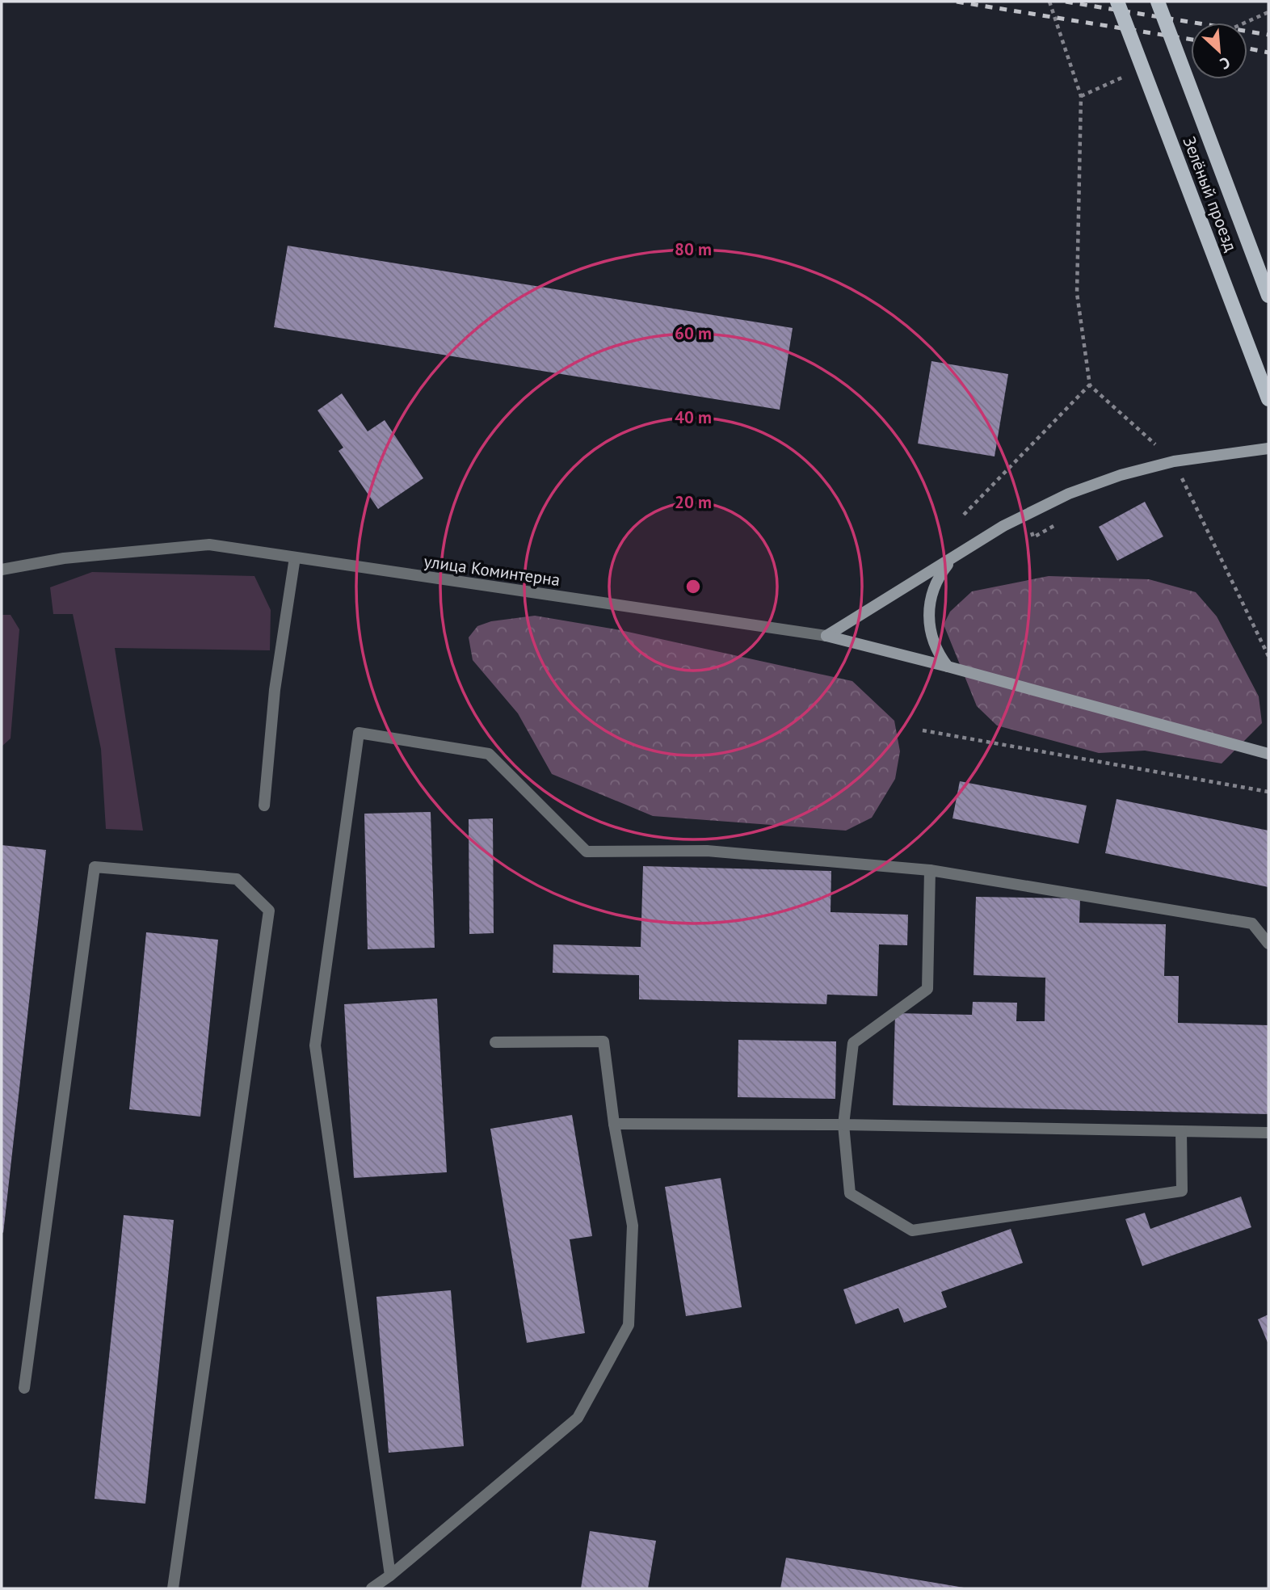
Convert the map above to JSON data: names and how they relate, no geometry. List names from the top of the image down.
{
  "streets": {
    "main road": ["Зелёный проезд"],
    "street": ["улица Коминтерна"]
  },
  "north": "bottom right",
  "rings": [
    "80 m",
    "60 m",
    "40 m",
    "20 m"
  ]
}
